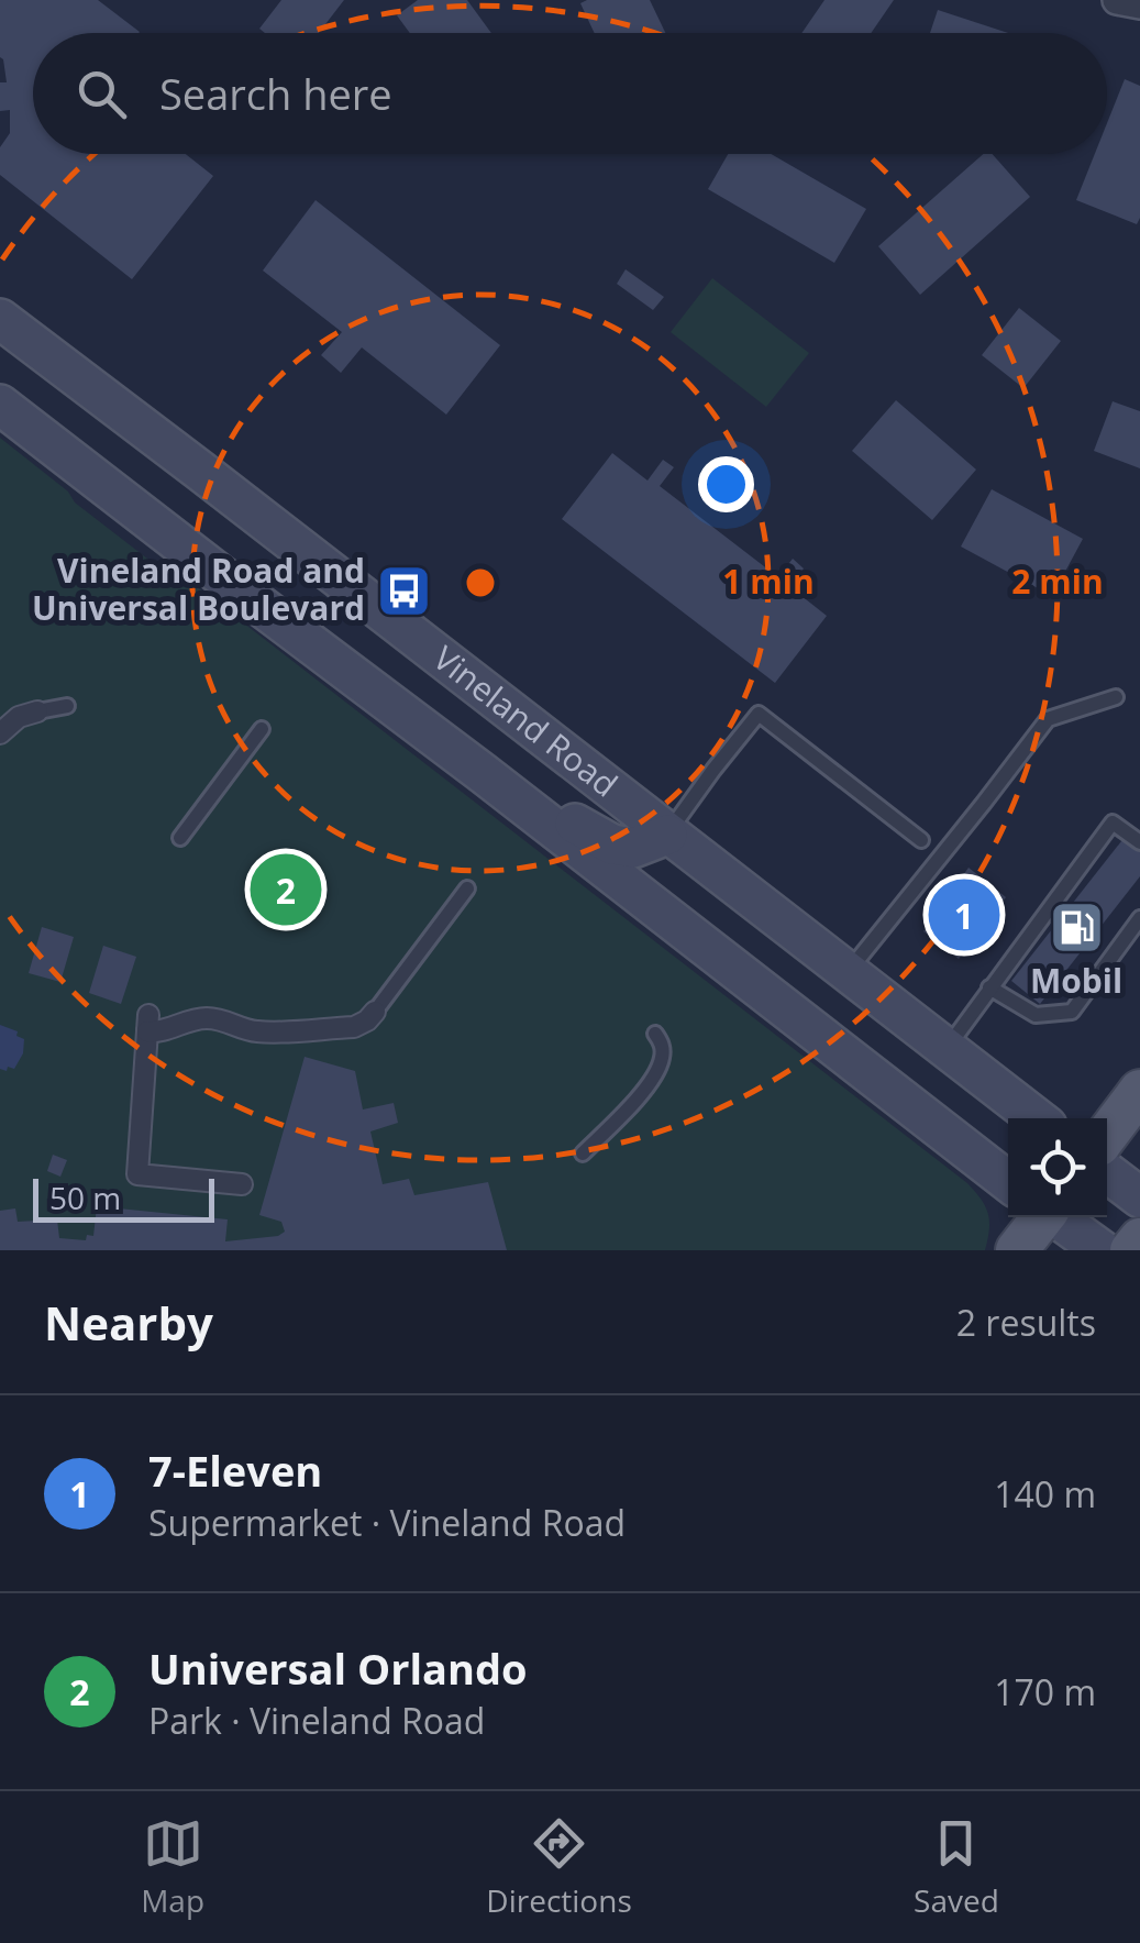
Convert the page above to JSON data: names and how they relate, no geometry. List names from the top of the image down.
{
  "streets": {
    "main road": ["Vineland Road"]
  },
  "places": {
    "bus stop": ["Vineland Road and Universal Boulevard"],
    "fuel station": ["Mobil"]
  },
  "scale_bar": "50 m",
  "page": {
    "search": "Search here",
    "pins": ["2", "1"],
    "scale": "50 m",
    "heading": ["Nearby", "2 results"],
    "list": [
      {
        "mark": "1",
        "name": "7-Eleven",
        "note": "Supermarket · Vineland Road",
        "value": "140 m"
      },
      {
        "mark": "2",
        "name": "Universal Orlando",
        "note": "Park · Vineland Road",
        "value": "170 m"
      }
    ],
    "nav": ["Map", "Directions", "Saved"]
  },
  "rings": ["1 min", "2 min"]
}
